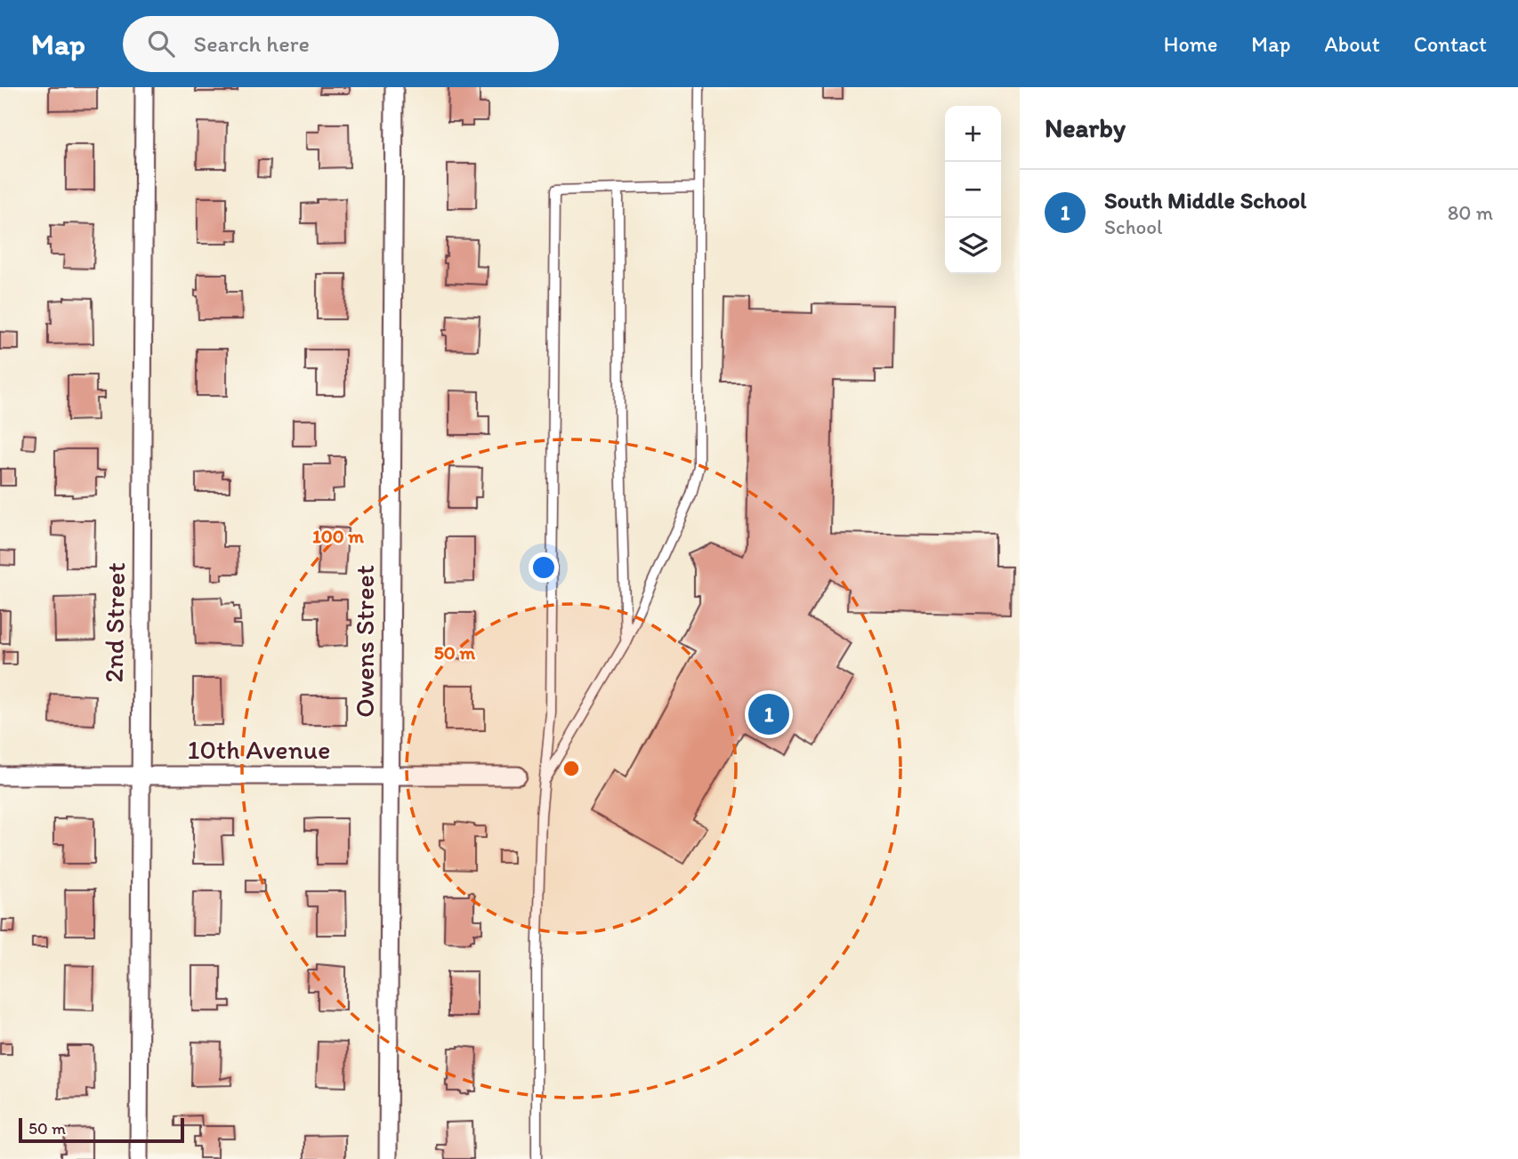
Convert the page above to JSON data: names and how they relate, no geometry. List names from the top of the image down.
{
  "streets": {
    "street": ["2nd Street", "Owens Street", "10th Avenue"]
  },
  "crossings": [
    ["2nd Street", "10th Avenue"],
    ["Owens Street", "10th Avenue"]
  ],
  "scale_bar": "50 m",
  "page": {
    "header": "Map",
    "search": "Search here",
    "nav": [
      "Home",
      "Map",
      "About",
      "Contact"
    ],
    "heading": "Nearby",
    "map_buttons": ["+", "−"],
    "list": [
      {
        "mark": "1",
        "name": "South Middle School",
        "note": "School",
        "value": "80 m"
      }
    ],
    "pins": "1",
    "scale": "50 m"
  },
  "rings": ["100 m", "50 m"]
}
